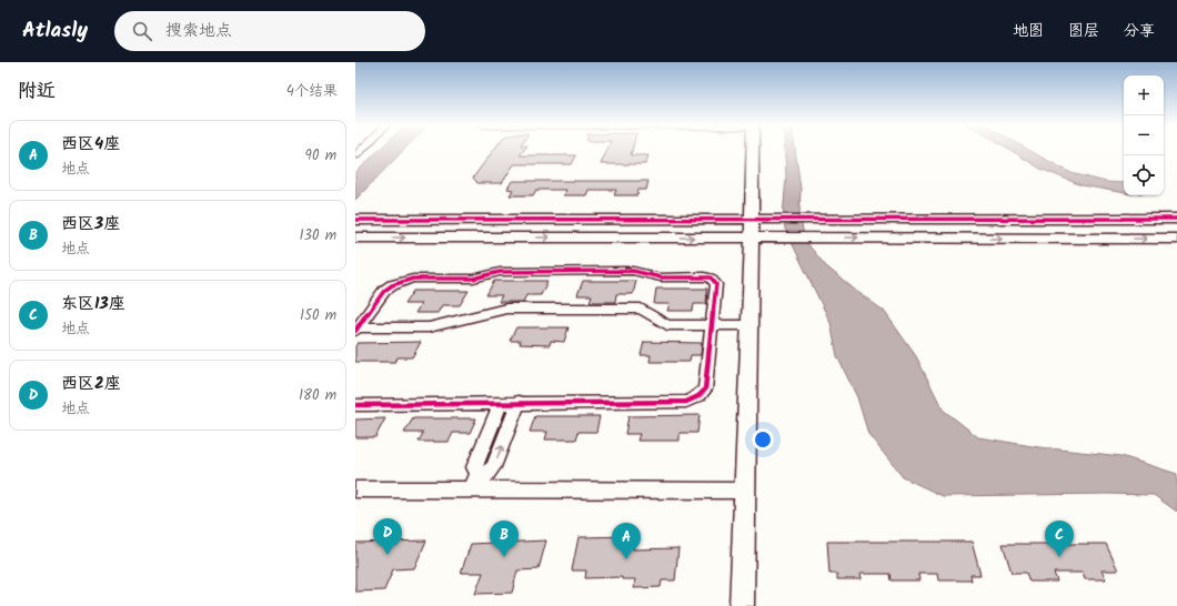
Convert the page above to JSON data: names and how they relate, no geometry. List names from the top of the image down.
{
  "page": {
    "header": "Atlasly",
    "search": "搜索地点",
    "nav": ["地图", "图层", "分享"],
    "heading": ["附近", "4个结果"],
    "map_buttons": ["+", "−"],
    "list": [
      {
        "mark": "A",
        "name": "西区4座",
        "note": "地点",
        "value": "90 m"
      },
      {
        "mark": "B",
        "name": "西区3座",
        "note": "地点",
        "value": "130 m"
      },
      {
        "mark": "C",
        "name": "东区13座",
        "note": "地点",
        "value": "150 m"
      },
      {
        "mark": "D",
        "name": "西区2座",
        "note": "地点",
        "value": "180 m"
      }
    ],
    "pins": [
      "D",
      "B",
      "C",
      "A"
    ]
  }
}
